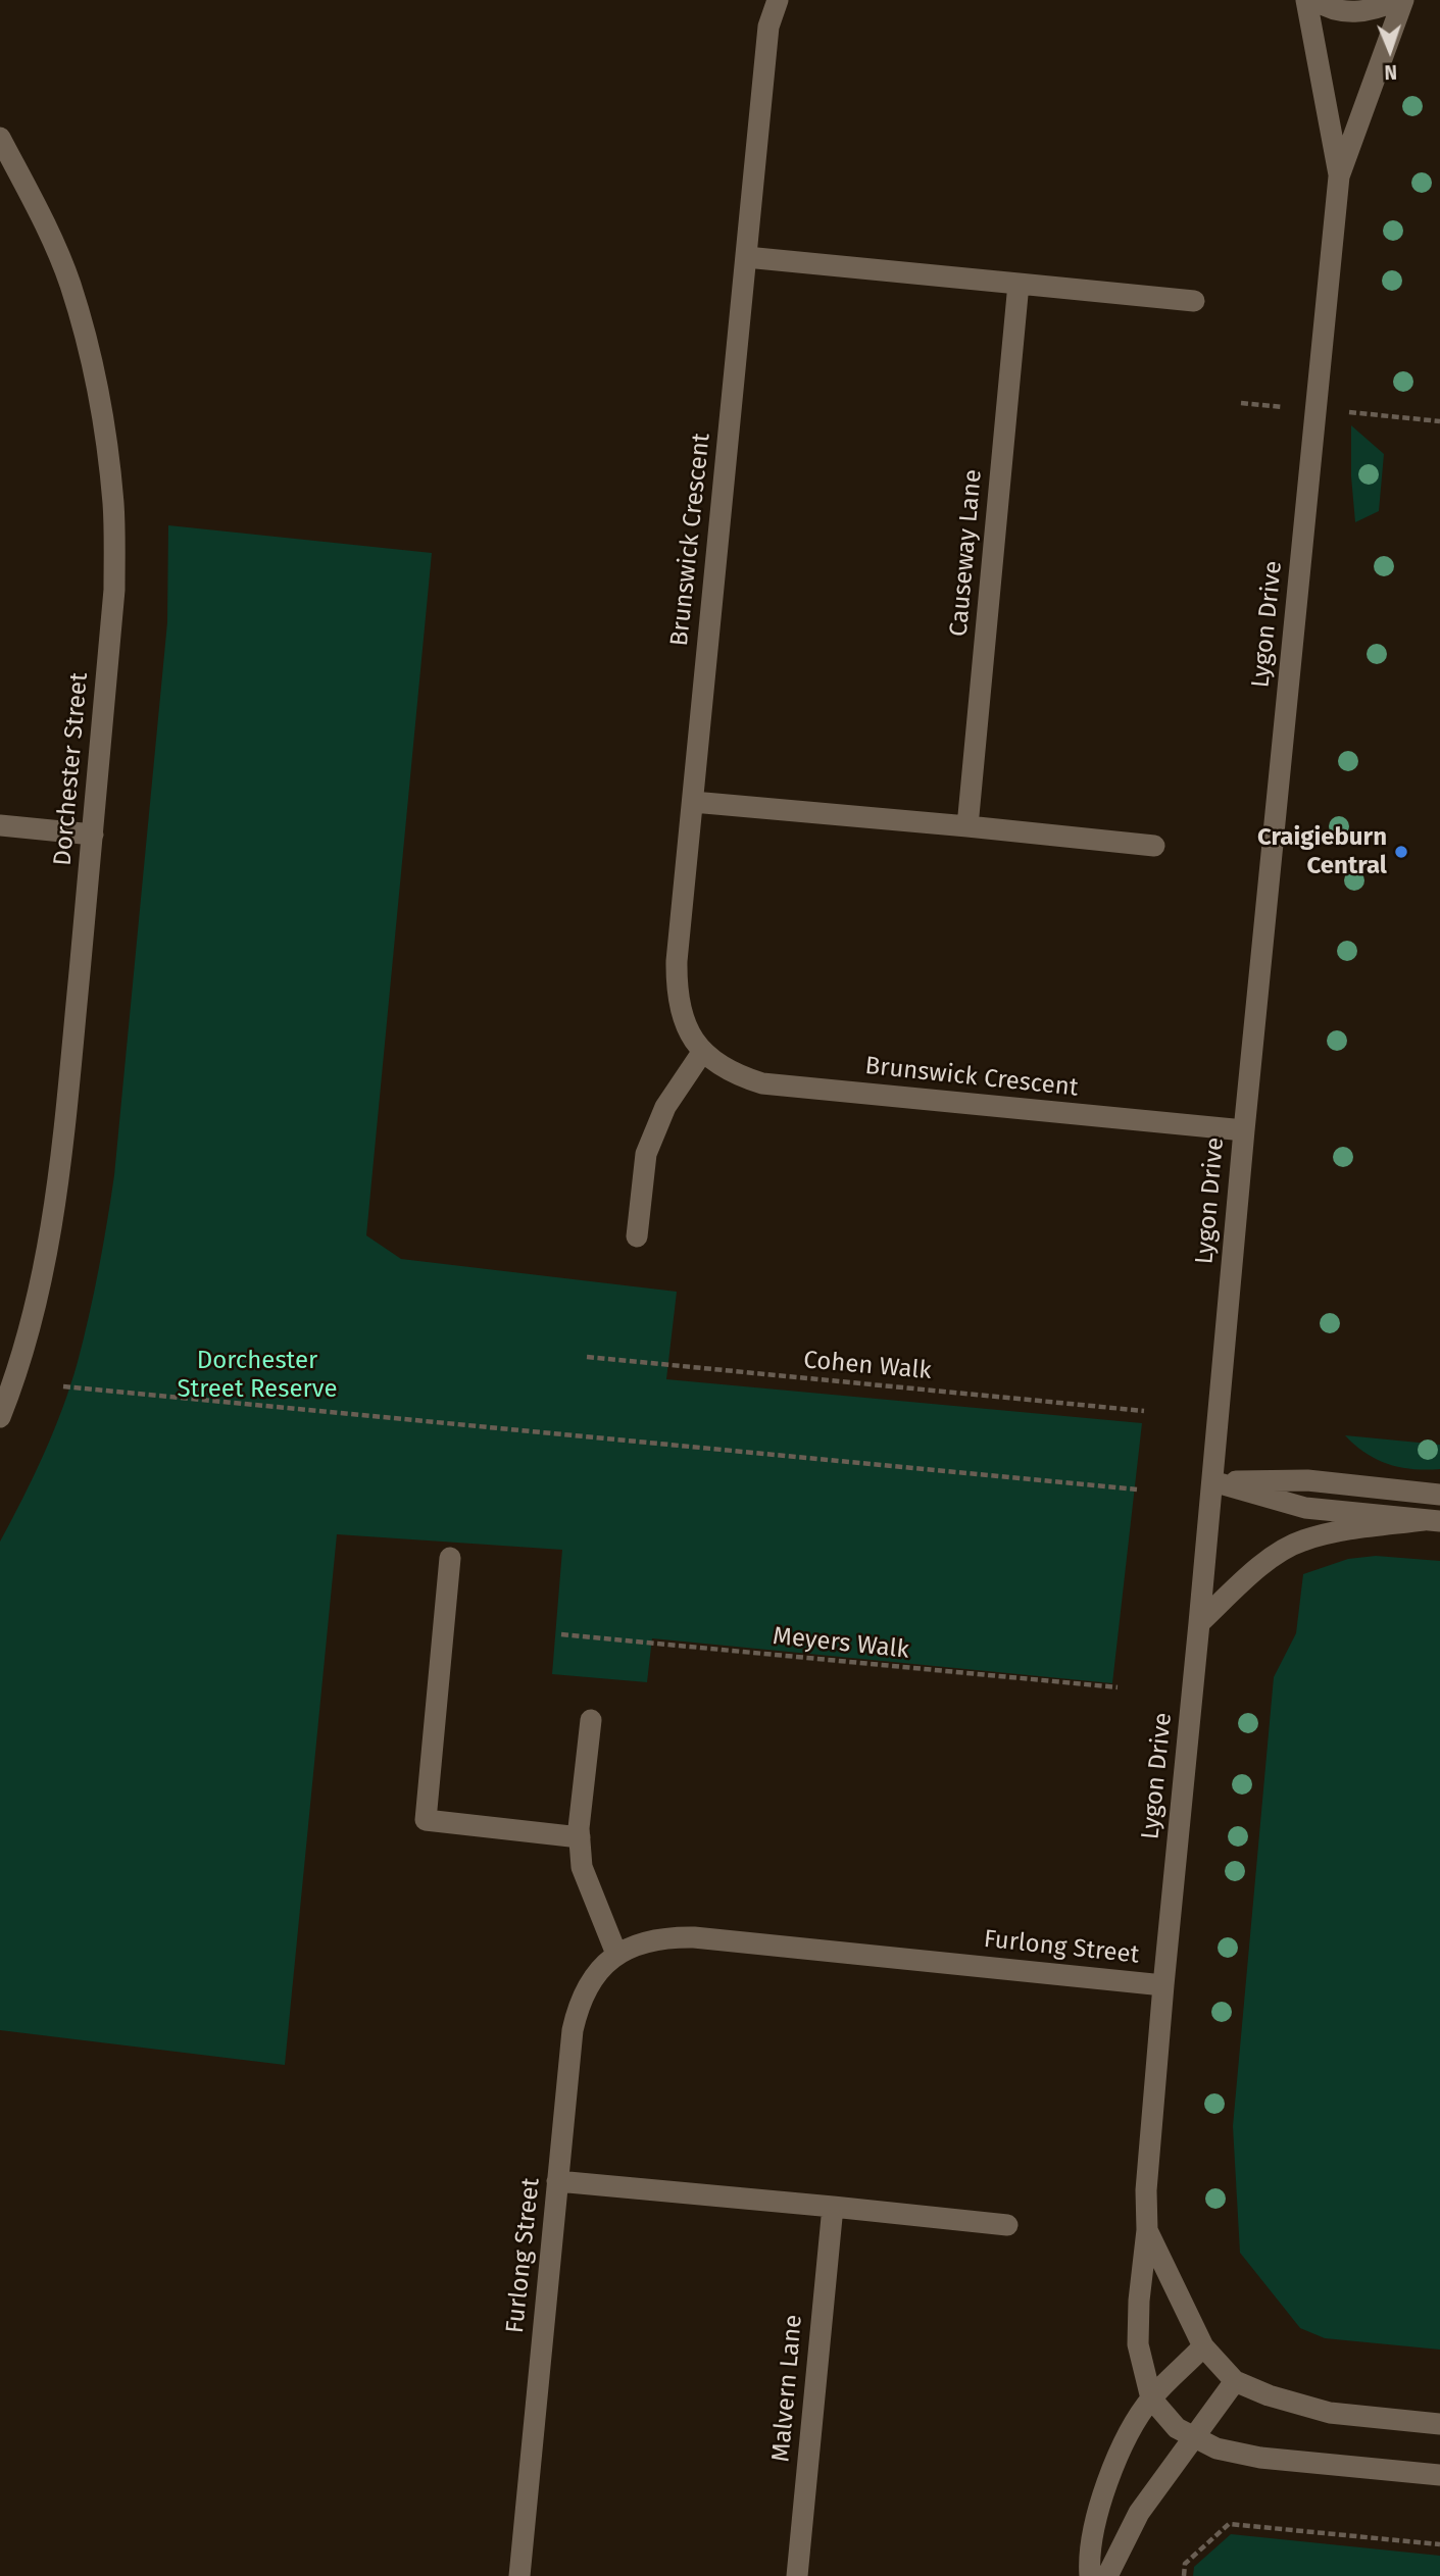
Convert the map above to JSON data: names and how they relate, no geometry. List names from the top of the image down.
{
  "streets": {
    "street": [
      "Brunswick Crescent",
      "Causeway Lane",
      "Lygon Drive",
      "Dorchester Street",
      "Furlong Street",
      "Malvern Lane"
    ],
    "path": ["Cohen Walk", "Meyers Walk"]
  },
  "crossings": [
    ["Brunswick Crescent", "Lygon Drive"],
    ["Lygon Drive", "Furlong Street"]
  ],
  "parks": ["Dorchester Street Reserve"],
  "places": ["Craigieburn Central"],
  "north": "bottom"
}
